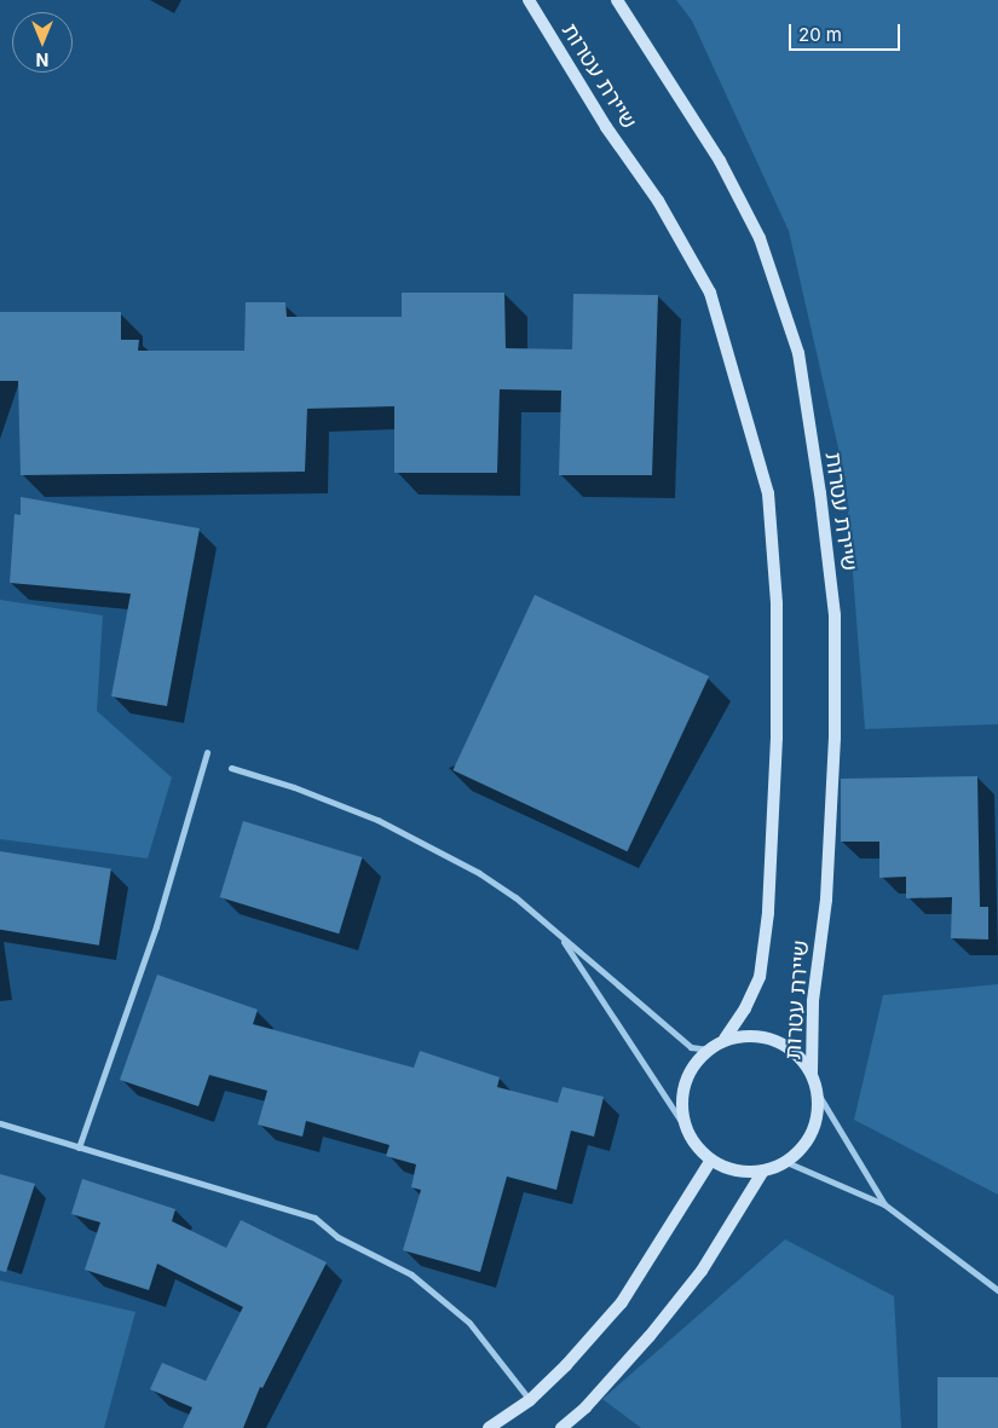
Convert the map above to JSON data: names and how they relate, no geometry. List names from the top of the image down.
{
  "streets": {
    "main road": ["שיירת עטרות"]
  },
  "scale_bar": "20 m",
  "north": "bottom"
}
